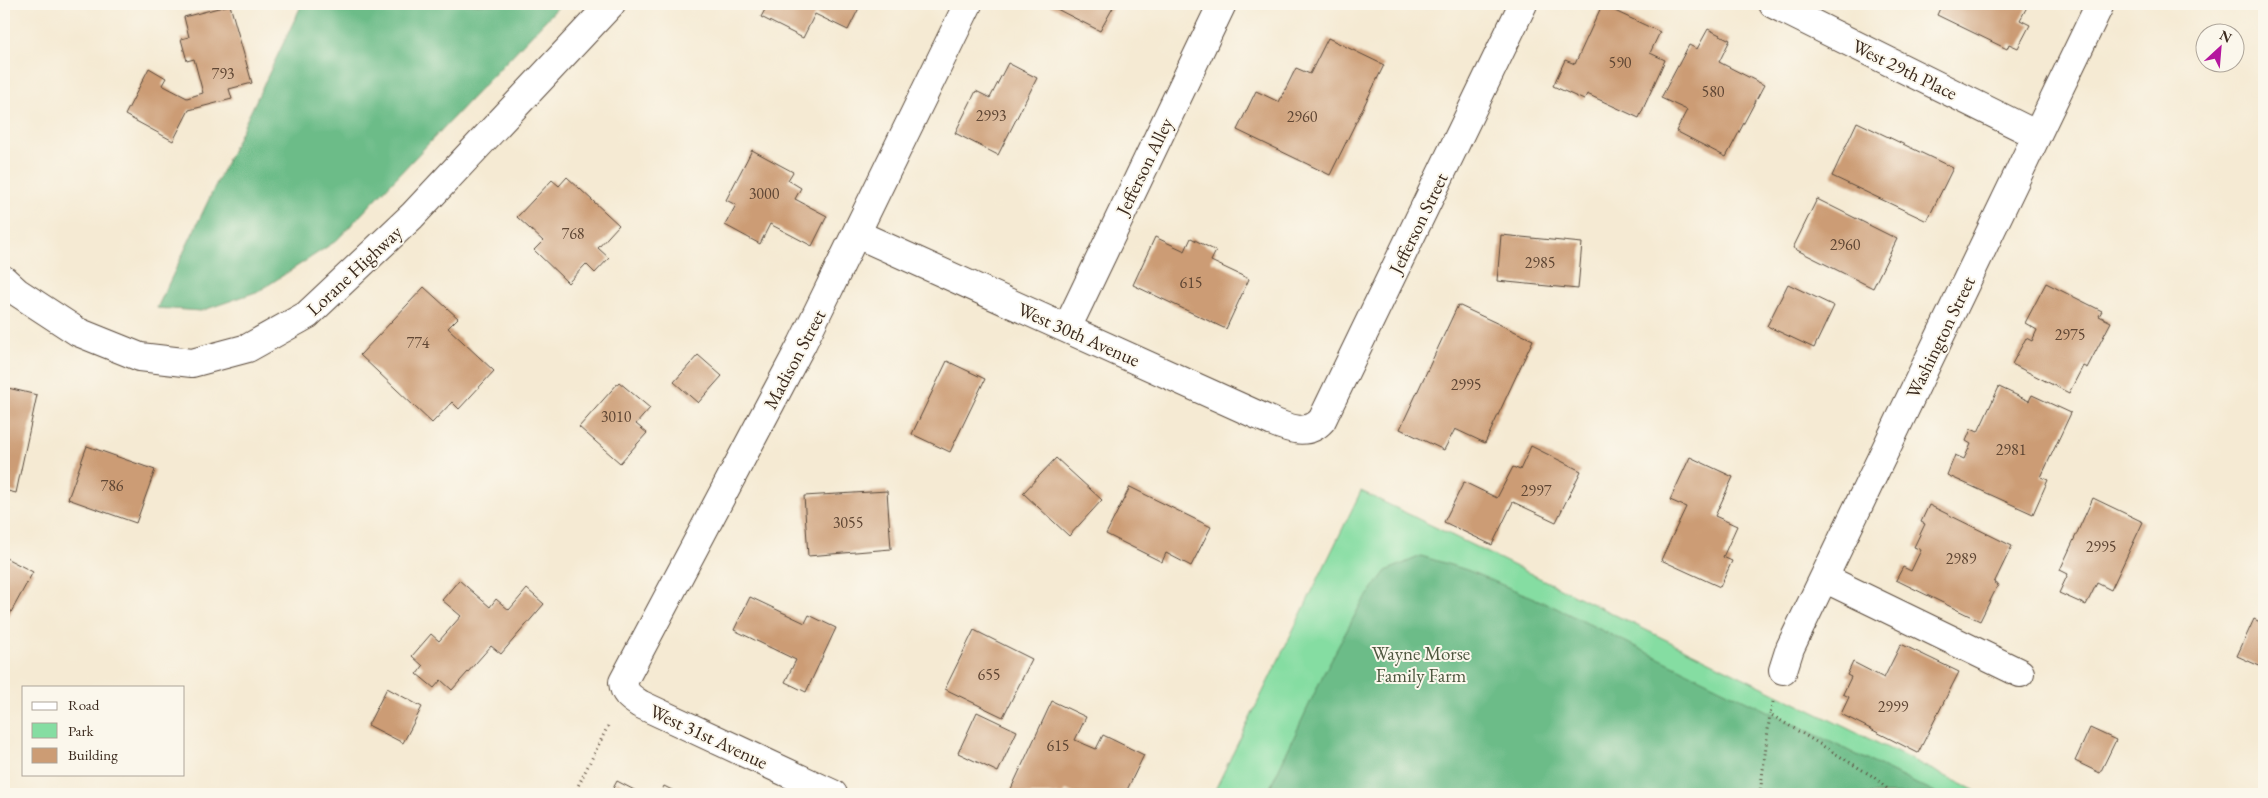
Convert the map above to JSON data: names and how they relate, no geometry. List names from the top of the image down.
{
  "streets": {
    "street": [
      "West 29th Place",
      "Jefferson Alley",
      "Jefferson Street",
      "Lorane Highway",
      "West 30th Avenue",
      "Washington Street",
      "Madison Street",
      "West 31st Avenue"
    ]
  },
  "crossings": [
    ["West 29th Place", "Washington Street"],
    ["Jefferson Alley", "West 30th Avenue"],
    ["Jefferson Street", "West 30th Avenue"],
    ["West 30th Avenue", "Madison Street"],
    ["Madison Street", "West 31st Avenue"]
  ],
  "parks": ["Wayne Morse Family Farm"],
  "house_numbers": [
    "590",
    "793",
    "580",
    "2993",
    "2960",
    "3000",
    "768",
    "2960",
    "2985",
    "615",
    "2975",
    "774",
    "2995",
    "3010",
    "2981",
    "786",
    "2997",
    "3055",
    "2995",
    "2989",
    "655",
    "2999",
    "615"
  ],
  "legend": ["Road", "Park", "Building"],
  "north": "top right"
}
